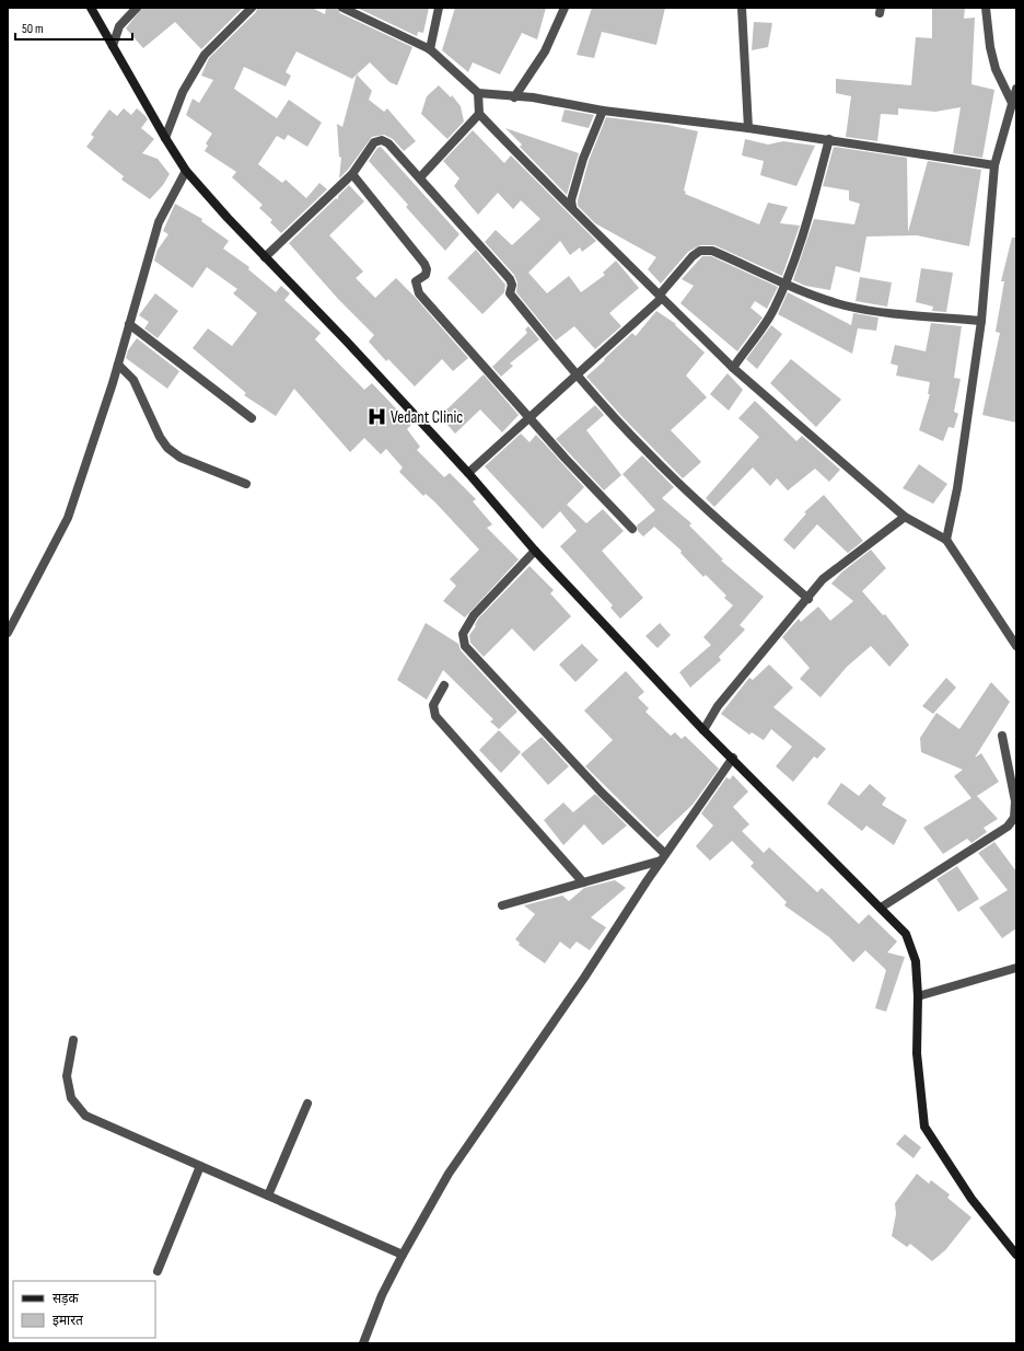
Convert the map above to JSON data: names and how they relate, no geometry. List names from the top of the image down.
{
  "places": {
    "hospital": ["Vedant Clinic"]
  },
  "legend": ["सड़क", "इमारत"],
  "scale_bar": "50 m"
}
